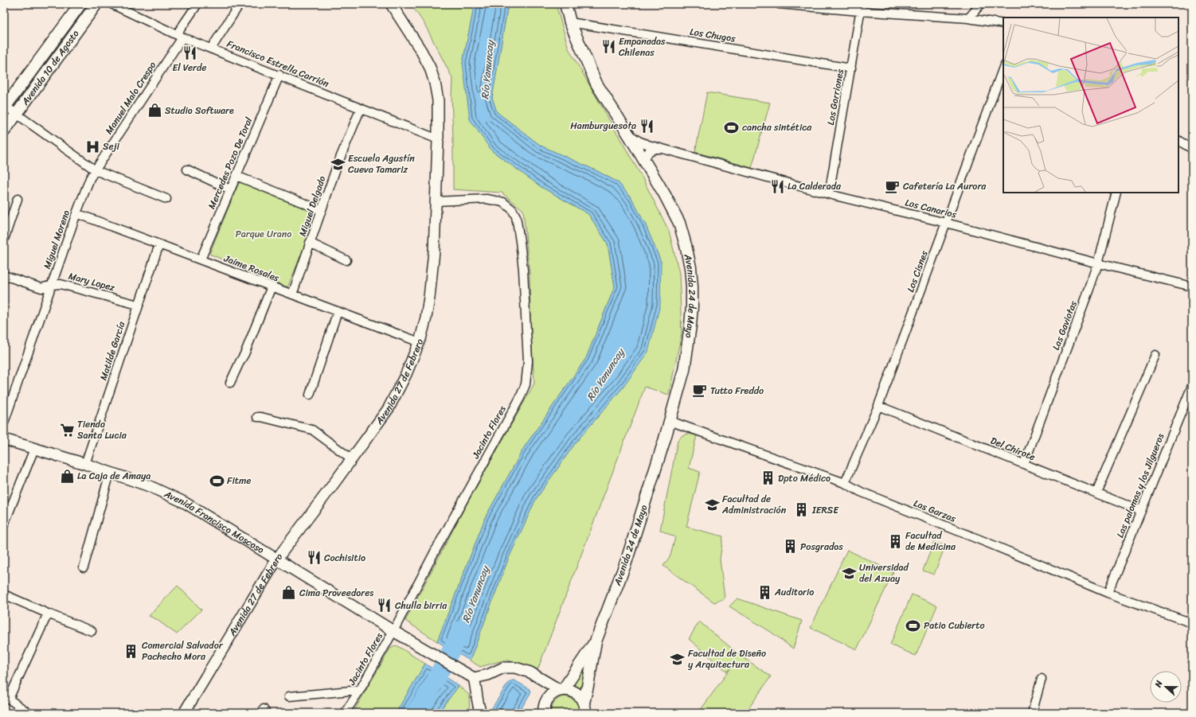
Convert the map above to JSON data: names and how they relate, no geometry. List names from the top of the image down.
{
  "streets": {
    "main road": ["Avenida 10 de Agosto", "Avenida 24 de Mayo"],
    "street": [
      "Los Chugos",
      "Francisco Estrella Carrión",
      "Los Gorriones",
      "Manuel Malo Crespo",
      "Mercedes Pozo De Toral",
      "Miguel Delgado",
      "Los Canarios",
      "Miguel Moreno",
      "Jaime Rosales",
      "Los Cisnes",
      "Mary Lopez",
      "Las Gaviotas",
      "Matilde García",
      "Avenida 27 de Febrero",
      "Jacinto Flores",
      "Del Chirote",
      "Las palomas y los Jilgueros",
      "Las Garzas",
      "Avenida Francisco Moscoso"
    ]
  },
  "crossings": [
    ["Los Chugos", "Los Gorriones"],
    ["Los Chugos", "Avenida 24 de Mayo"],
    ["Francisco Estrella Carrión", "Manuel Malo Crespo"],
    ["Francisco Estrella Carrión", "Mercedes Pozo De Toral"],
    ["Francisco Estrella Carrión", "Miguel Delgado"],
    ["Francisco Estrella Carrión", "Avenida 27 de Febrero"],
    ["Los Gorriones", "Los Canarios"],
    ["Manuel Malo Crespo", "Miguel Moreno"],
    ["Mercedes Pozo De Toral", "Jaime Rosales"],
    ["Miguel Delgado", "Jaime Rosales"],
    ["Los Canarios", "Los Cisnes"],
    ["Los Canarios", "Avenida 24 de Mayo"],
    ["Los Canarios", "Las Gaviotas"],
    ["Miguel Moreno", "Jaime Rosales"],
    ["Miguel Moreno", "Mary Lopez"],
    ["Jaime Rosales", "Matilde García"],
    ["Jaime Rosales", "Avenida 27 de Febrero"],
    ["Los Cisnes", "Del Chirote"],
    ["Los Cisnes", "Las Garzas"],
    ["Mary Lopez", "Matilde García"],
    ["Avenida 24 de Mayo", "Las Garzas"],
    ["Las Gaviotas", "Del Chirote"],
    ["Matilde García", "Avenida Francisco Moscoso"],
    ["Avenida 27 de Febrero", "Jacinto Flores"],
    ["Avenida 27 de Febrero", "Avenida Francisco Moscoso"],
    ["Jacinto Flores", "Avenida Francisco Moscoso"],
    ["Del Chirote", "Las palomas y los Jilgueros"],
    ["Las palomas y los Jilgueros", "Las Garzas"]
  ],
  "water": ["Río Yanuncay"],
  "parks": ["Parque Urano"],
  "places": {
    "restaurant": [
      "Empanadas Chilenas",
      "El Verde",
      "Hamburguesota",
      "La Calderada",
      "Cochisitio",
      "Chulla birria"
    ],
    "shop": ["Studio Software", "La Caja de Amaya", "Cima Proveedores"],
    "sports": ["cancha sintética", "Fitme", "Patio Cubierto"],
    "hospital": ["Seji"],
    "school or university": [
      "Escuela Agustín Cueva Tamariz",
      "Facultad de Administración",
      "Universidad del Azuay",
      "Facultad de Diseño y Arquitectura"
    ],
    "cafe": ["Cafetería La Aurora", "Tutto Freddo"],
    "supermarket": ["Tienda Santa Lucia"],
    "building": [
      "Dpto Médico",
      "IERSE",
      "Facultad de Medicina",
      "Posgrados",
      "Auditorio",
      "Comercial Salvador Pachecho Mora"
    ]
  },
  "north": "left"
}
